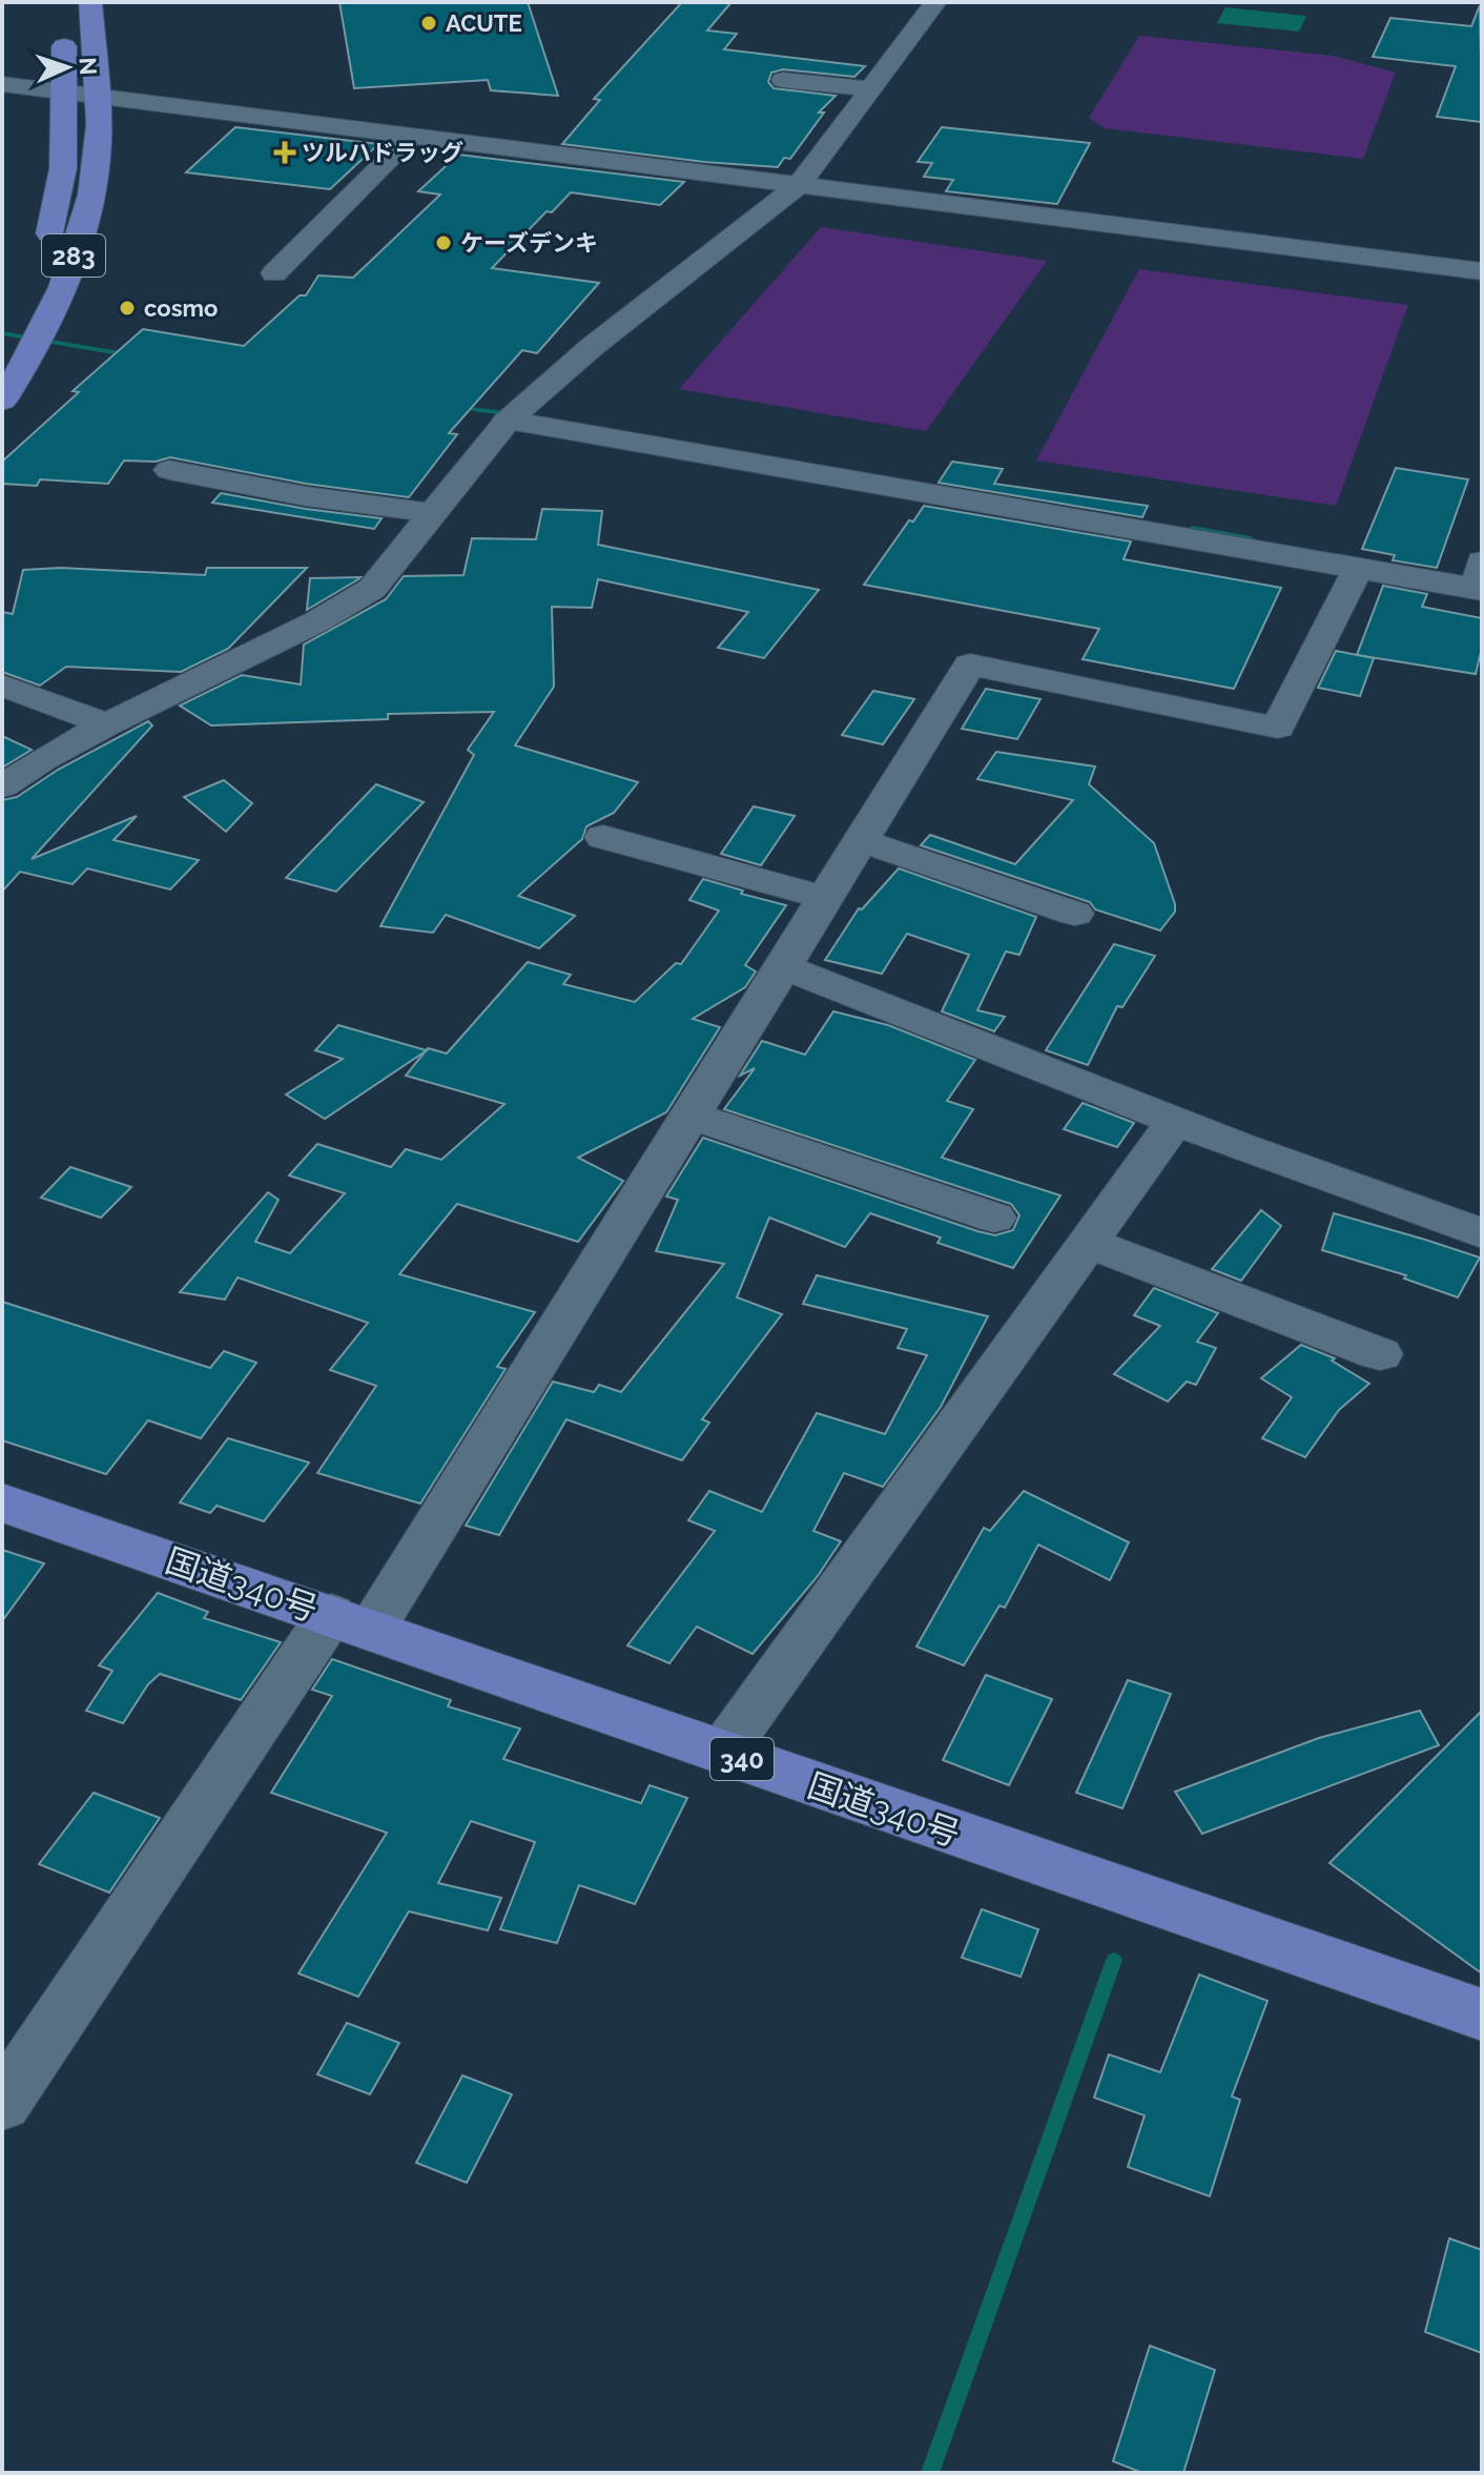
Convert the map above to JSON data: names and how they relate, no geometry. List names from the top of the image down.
{
  "streets": {
    "highway": ["283", "国道340号", "340"]
  },
  "places": {
    "other": ["ACUTE", "ケーズデンキ", "cosmo"],
    "health": ["ツルハドラッグ"]
  },
  "north": "right"
}
